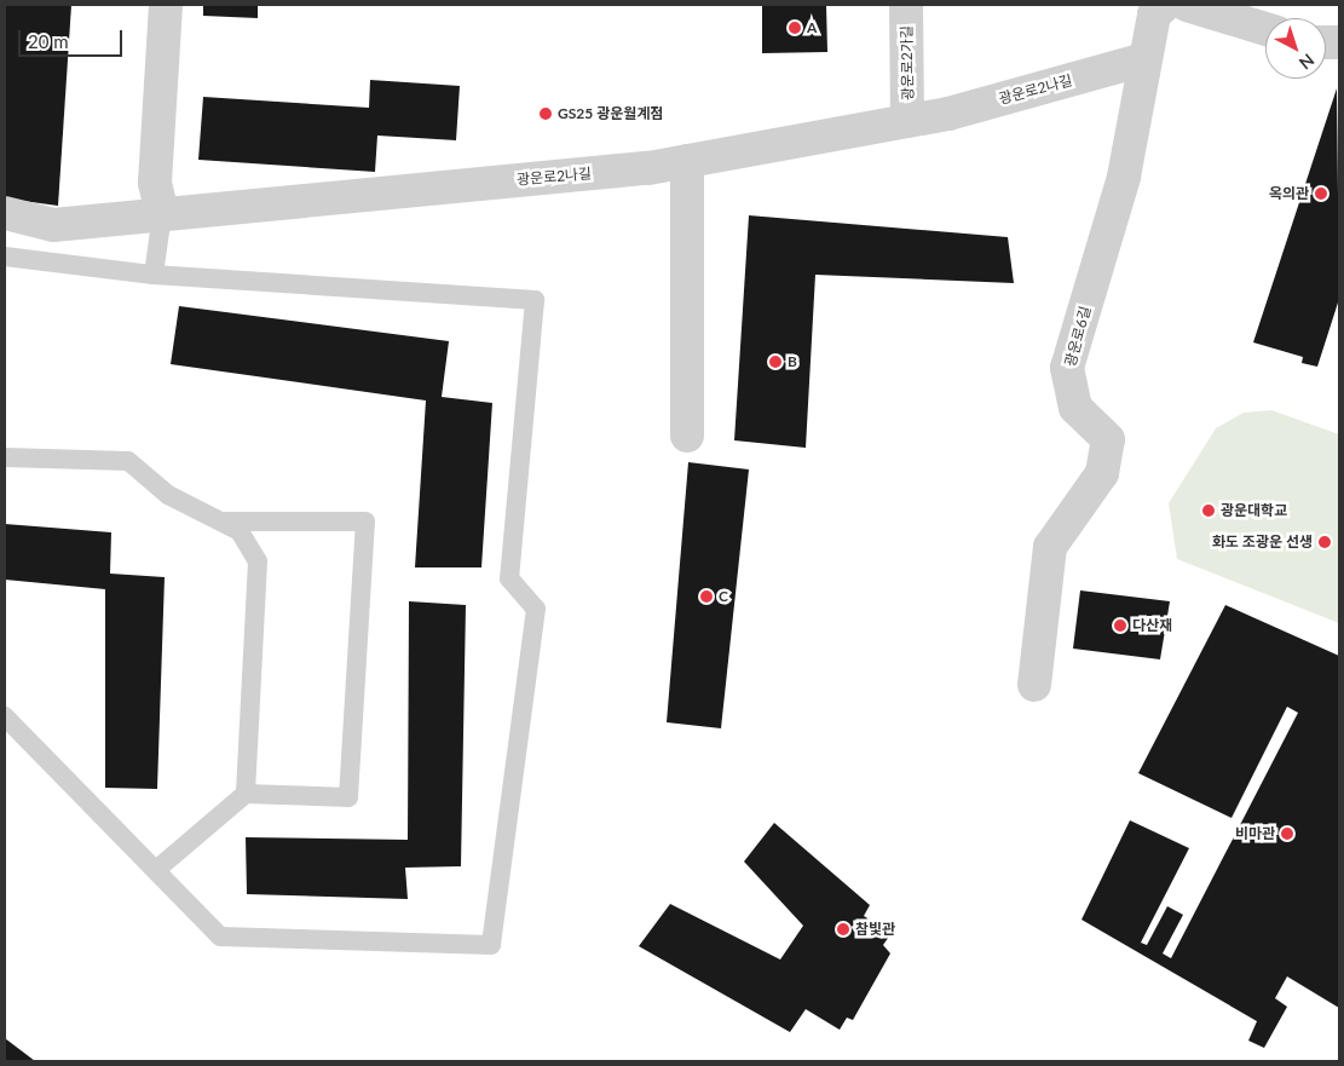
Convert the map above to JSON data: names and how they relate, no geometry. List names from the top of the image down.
{
  "streets": {
    "street": ["광운로2가길", "광운로2나길", "광운로6길"]
  },
  "crossings": [
    ["광운로2가길", "광운로2나길"],
    ["광운로2나길", "광운로6길"]
  ],
  "places": [
    "A",
    "GS25 광운월계점",
    "옥의관",
    "B",
    "광운대학교",
    "화도 조광운 선생",
    "C",
    "다산재",
    "비마관",
    "참빛관"
  ],
  "scale_bar": "20 m",
  "north": "bottom right"
}
